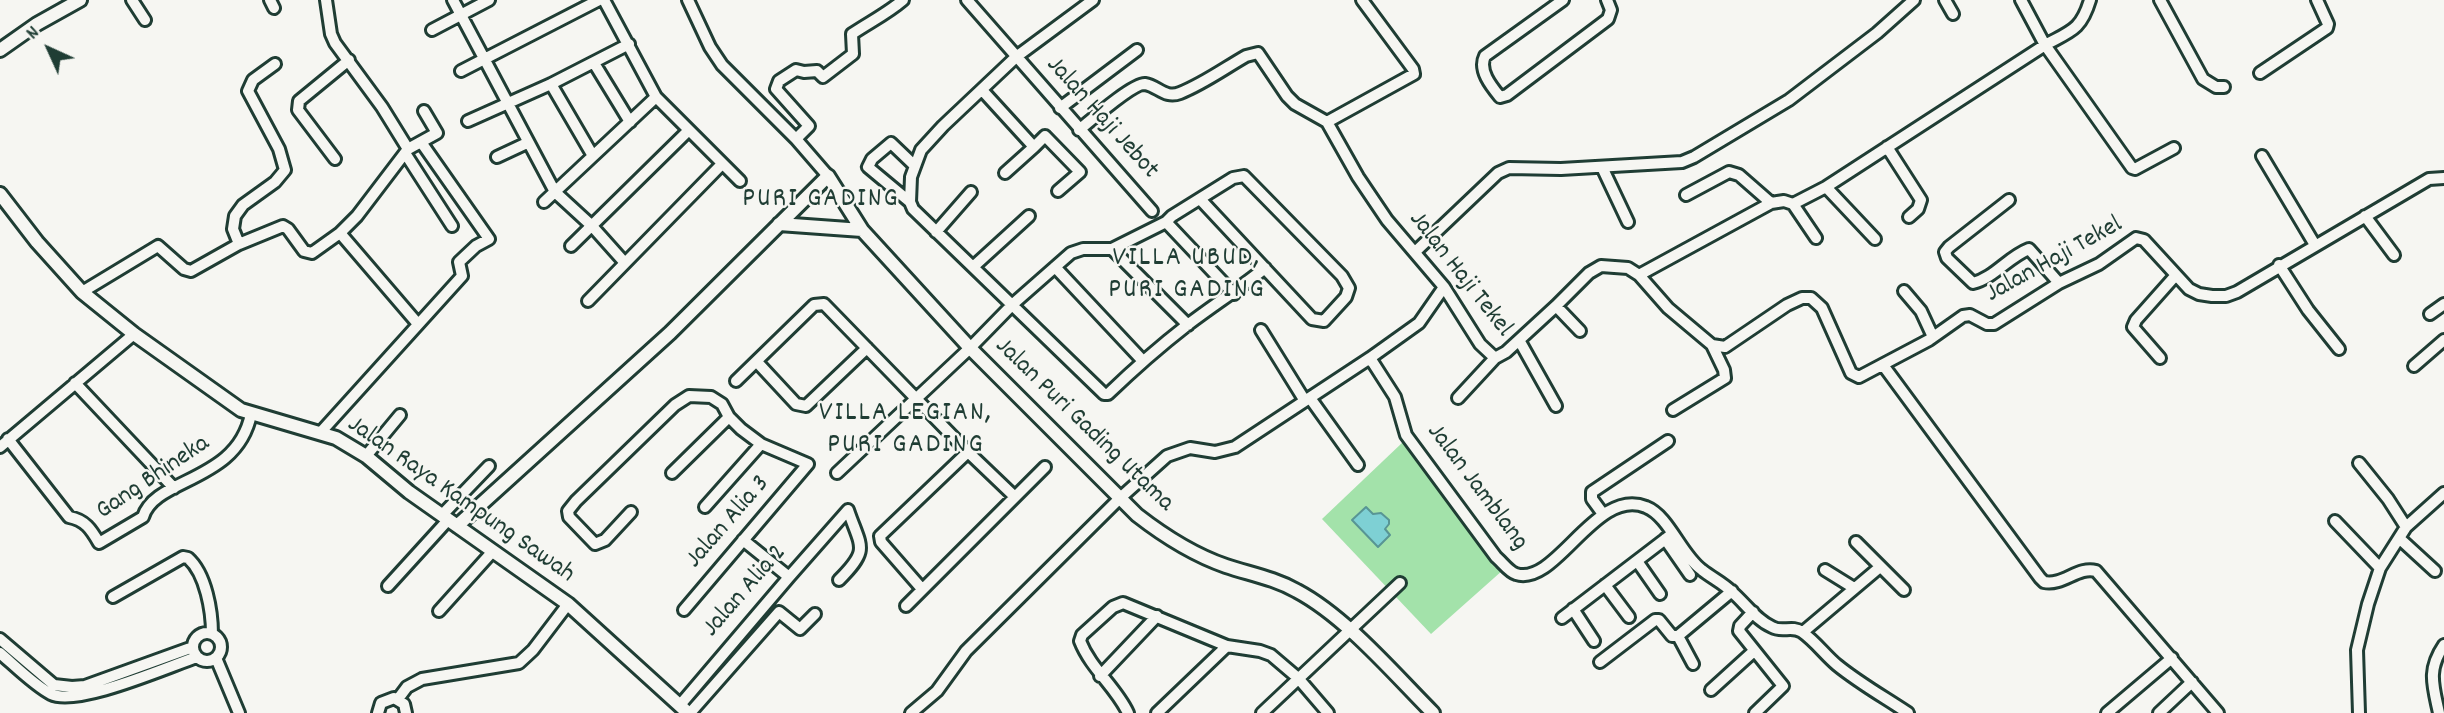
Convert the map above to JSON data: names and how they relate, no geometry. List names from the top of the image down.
{
  "streets": {
    "street": [
      "Jalan Haji Jebot",
      "Jalan Haji Tekel",
      "Jalan Puri Gading Utama",
      "Gang Bhineka",
      "Jalan Jamblang",
      "Jalan Raya Kampung Sawah",
      "Jalan Alia 3",
      "Jalan Alia 2"
    ]
  },
  "crossings": [
    ["Gang Bhineka", "Jalan Raya Kampung Sawah"],
    ["Jalan Raya Kampung Sawah", "Jalan Alia 2"]
  ],
  "districts": ["PURI GADING", "VILLA UBUD, PURI GADING", "VILLA LEGIAN, PURI GADING"],
  "north": "top left"
}
